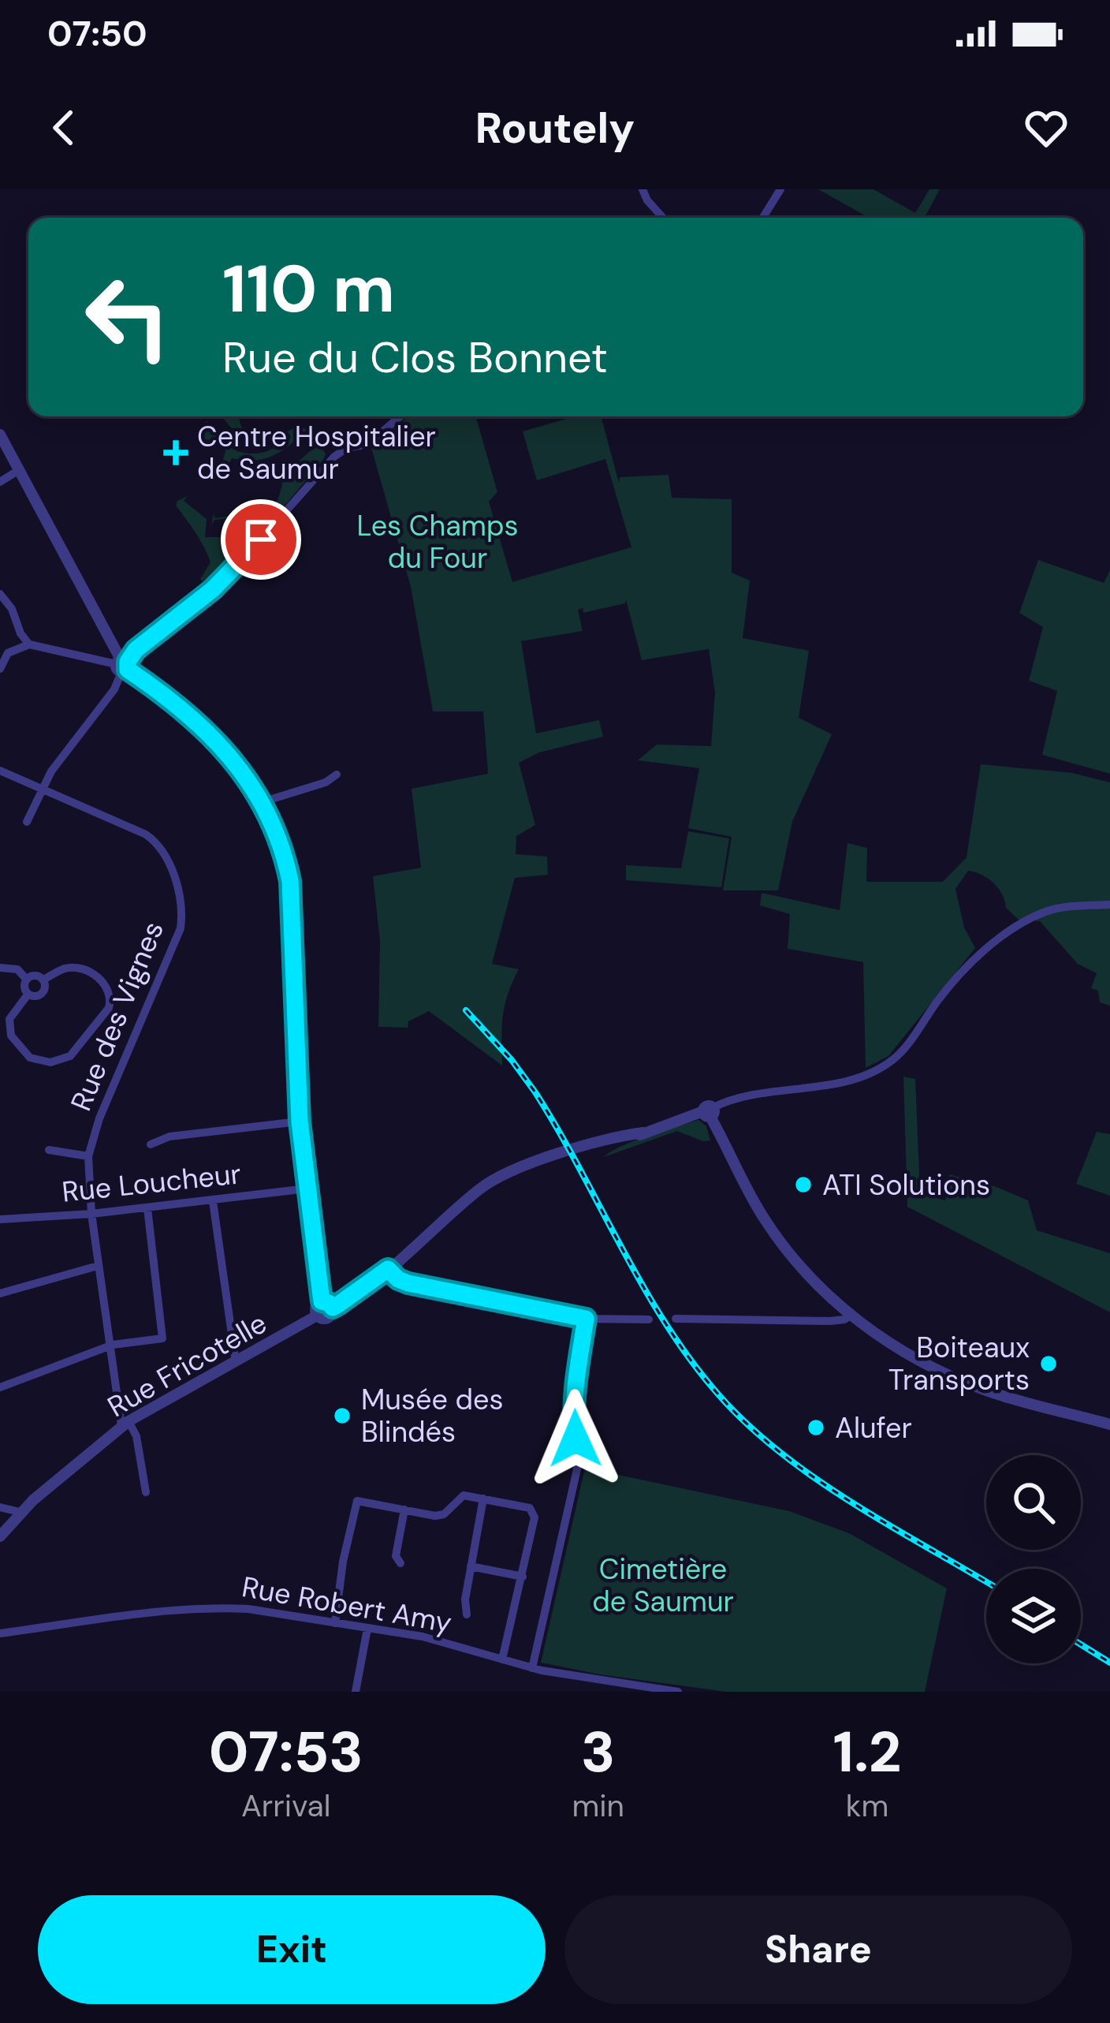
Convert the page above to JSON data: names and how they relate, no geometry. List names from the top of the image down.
{
  "streets": {
    "street": [
      "Rue des Vignes",
      "Rue Loucheur",
      "Rue Fricotelle",
      "Rue Robert Amy"
    ]
  },
  "crossings": [
    ["Rue des Vignes", "Rue Loucheur"],
    ["Rue des Vignes", "Rue Fricotelle"]
  ],
  "parks": ["Les Champs du Four", "Cimetière de Saumur"],
  "places": {
    "health": ["Centre Hospitalier de Saumur"],
    "other": [
      "ATI Solutions",
      "Boiteaux Transports",
      "Musée des Blindés",
      "Alufer"
    ]
  },
  "page": {
    "status": "07:50",
    "header": "Routely",
    "turn": ["110 m", "Rue du Clos Bonnet"],
    "eta": [
      "07:53",
      "Arrival",
      "3",
      "min",
      "1.2",
      "km"
    ],
    "buttons": ["Exit", "Share"]
  }
}
